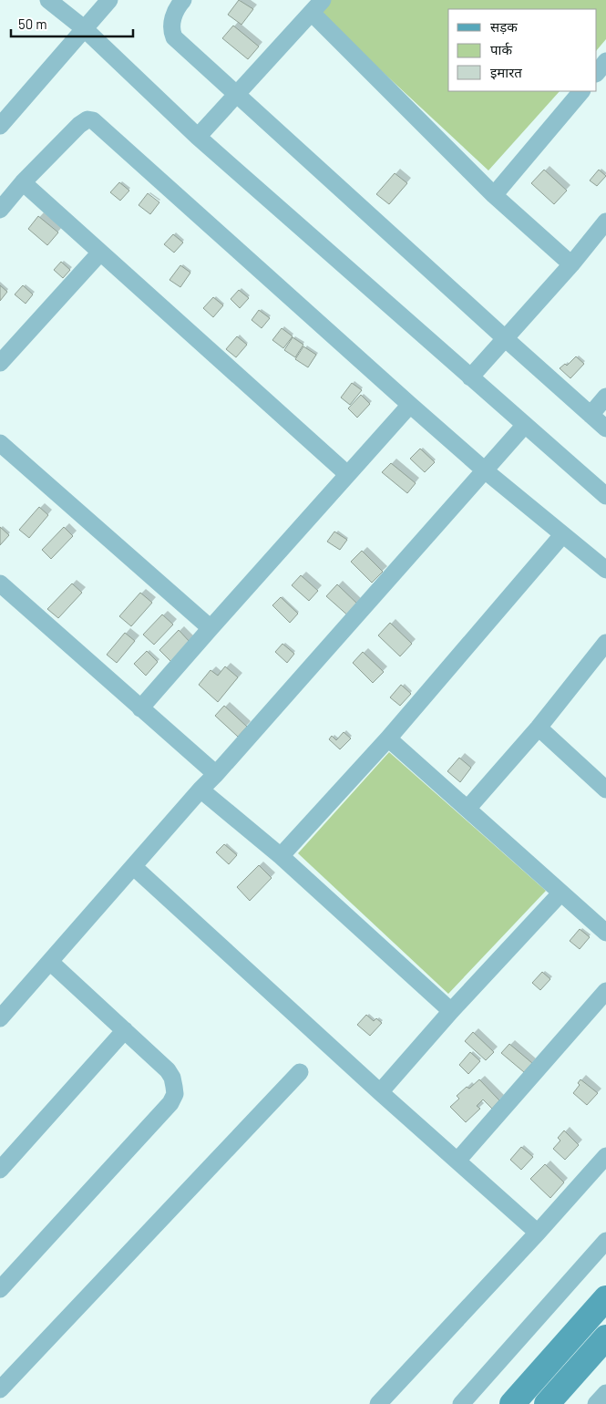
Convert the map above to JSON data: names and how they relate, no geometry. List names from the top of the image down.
{
  "legend": ["सड़क", "पार्क", "इमारत"],
  "scale_bar": "50 m"
}
